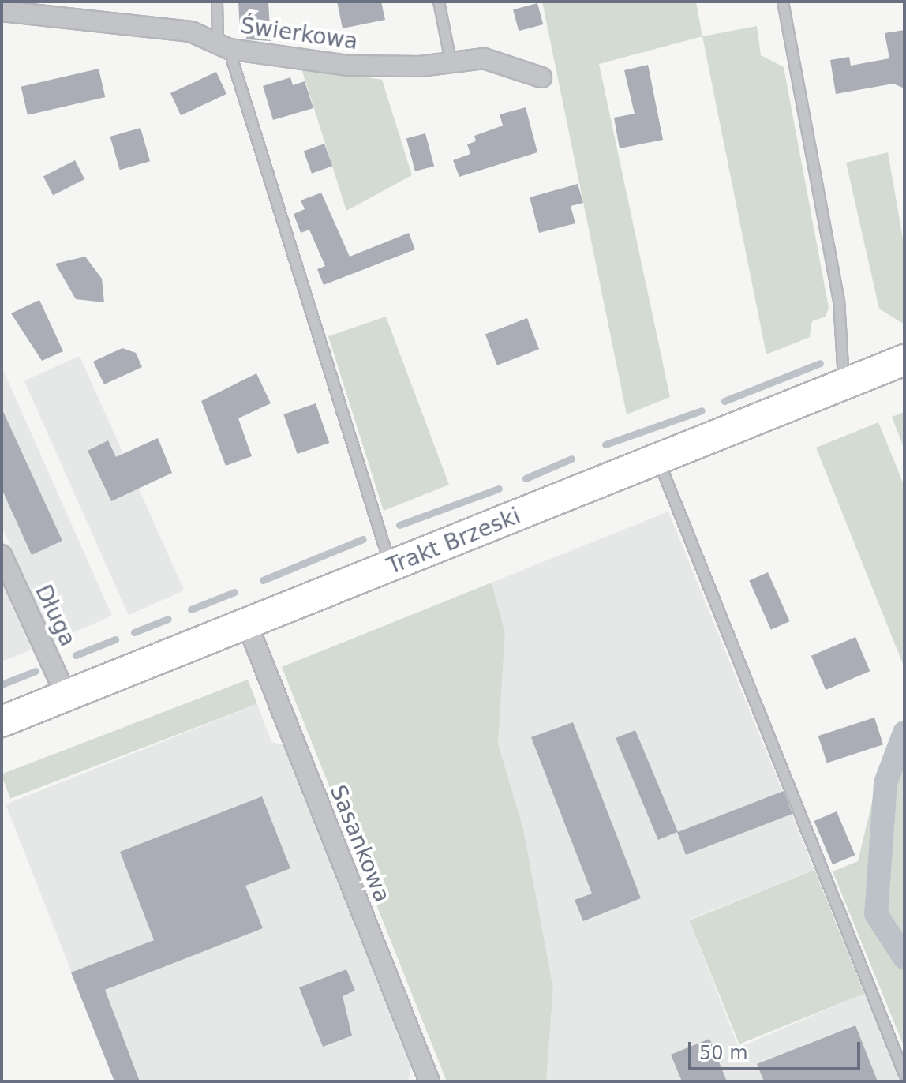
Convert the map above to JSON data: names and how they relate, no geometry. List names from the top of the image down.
{
  "streets": {
    "main road": ["Trakt Brzeski"],
    "street": ["Świerkowa", "Długa", "Sasankowa"]
  },
  "crossings": [
    ["Trakt Brzeski", "Długa"],
    ["Trakt Brzeski", "Sasankowa"]
  ],
  "scale_bar": "50 m"
}
